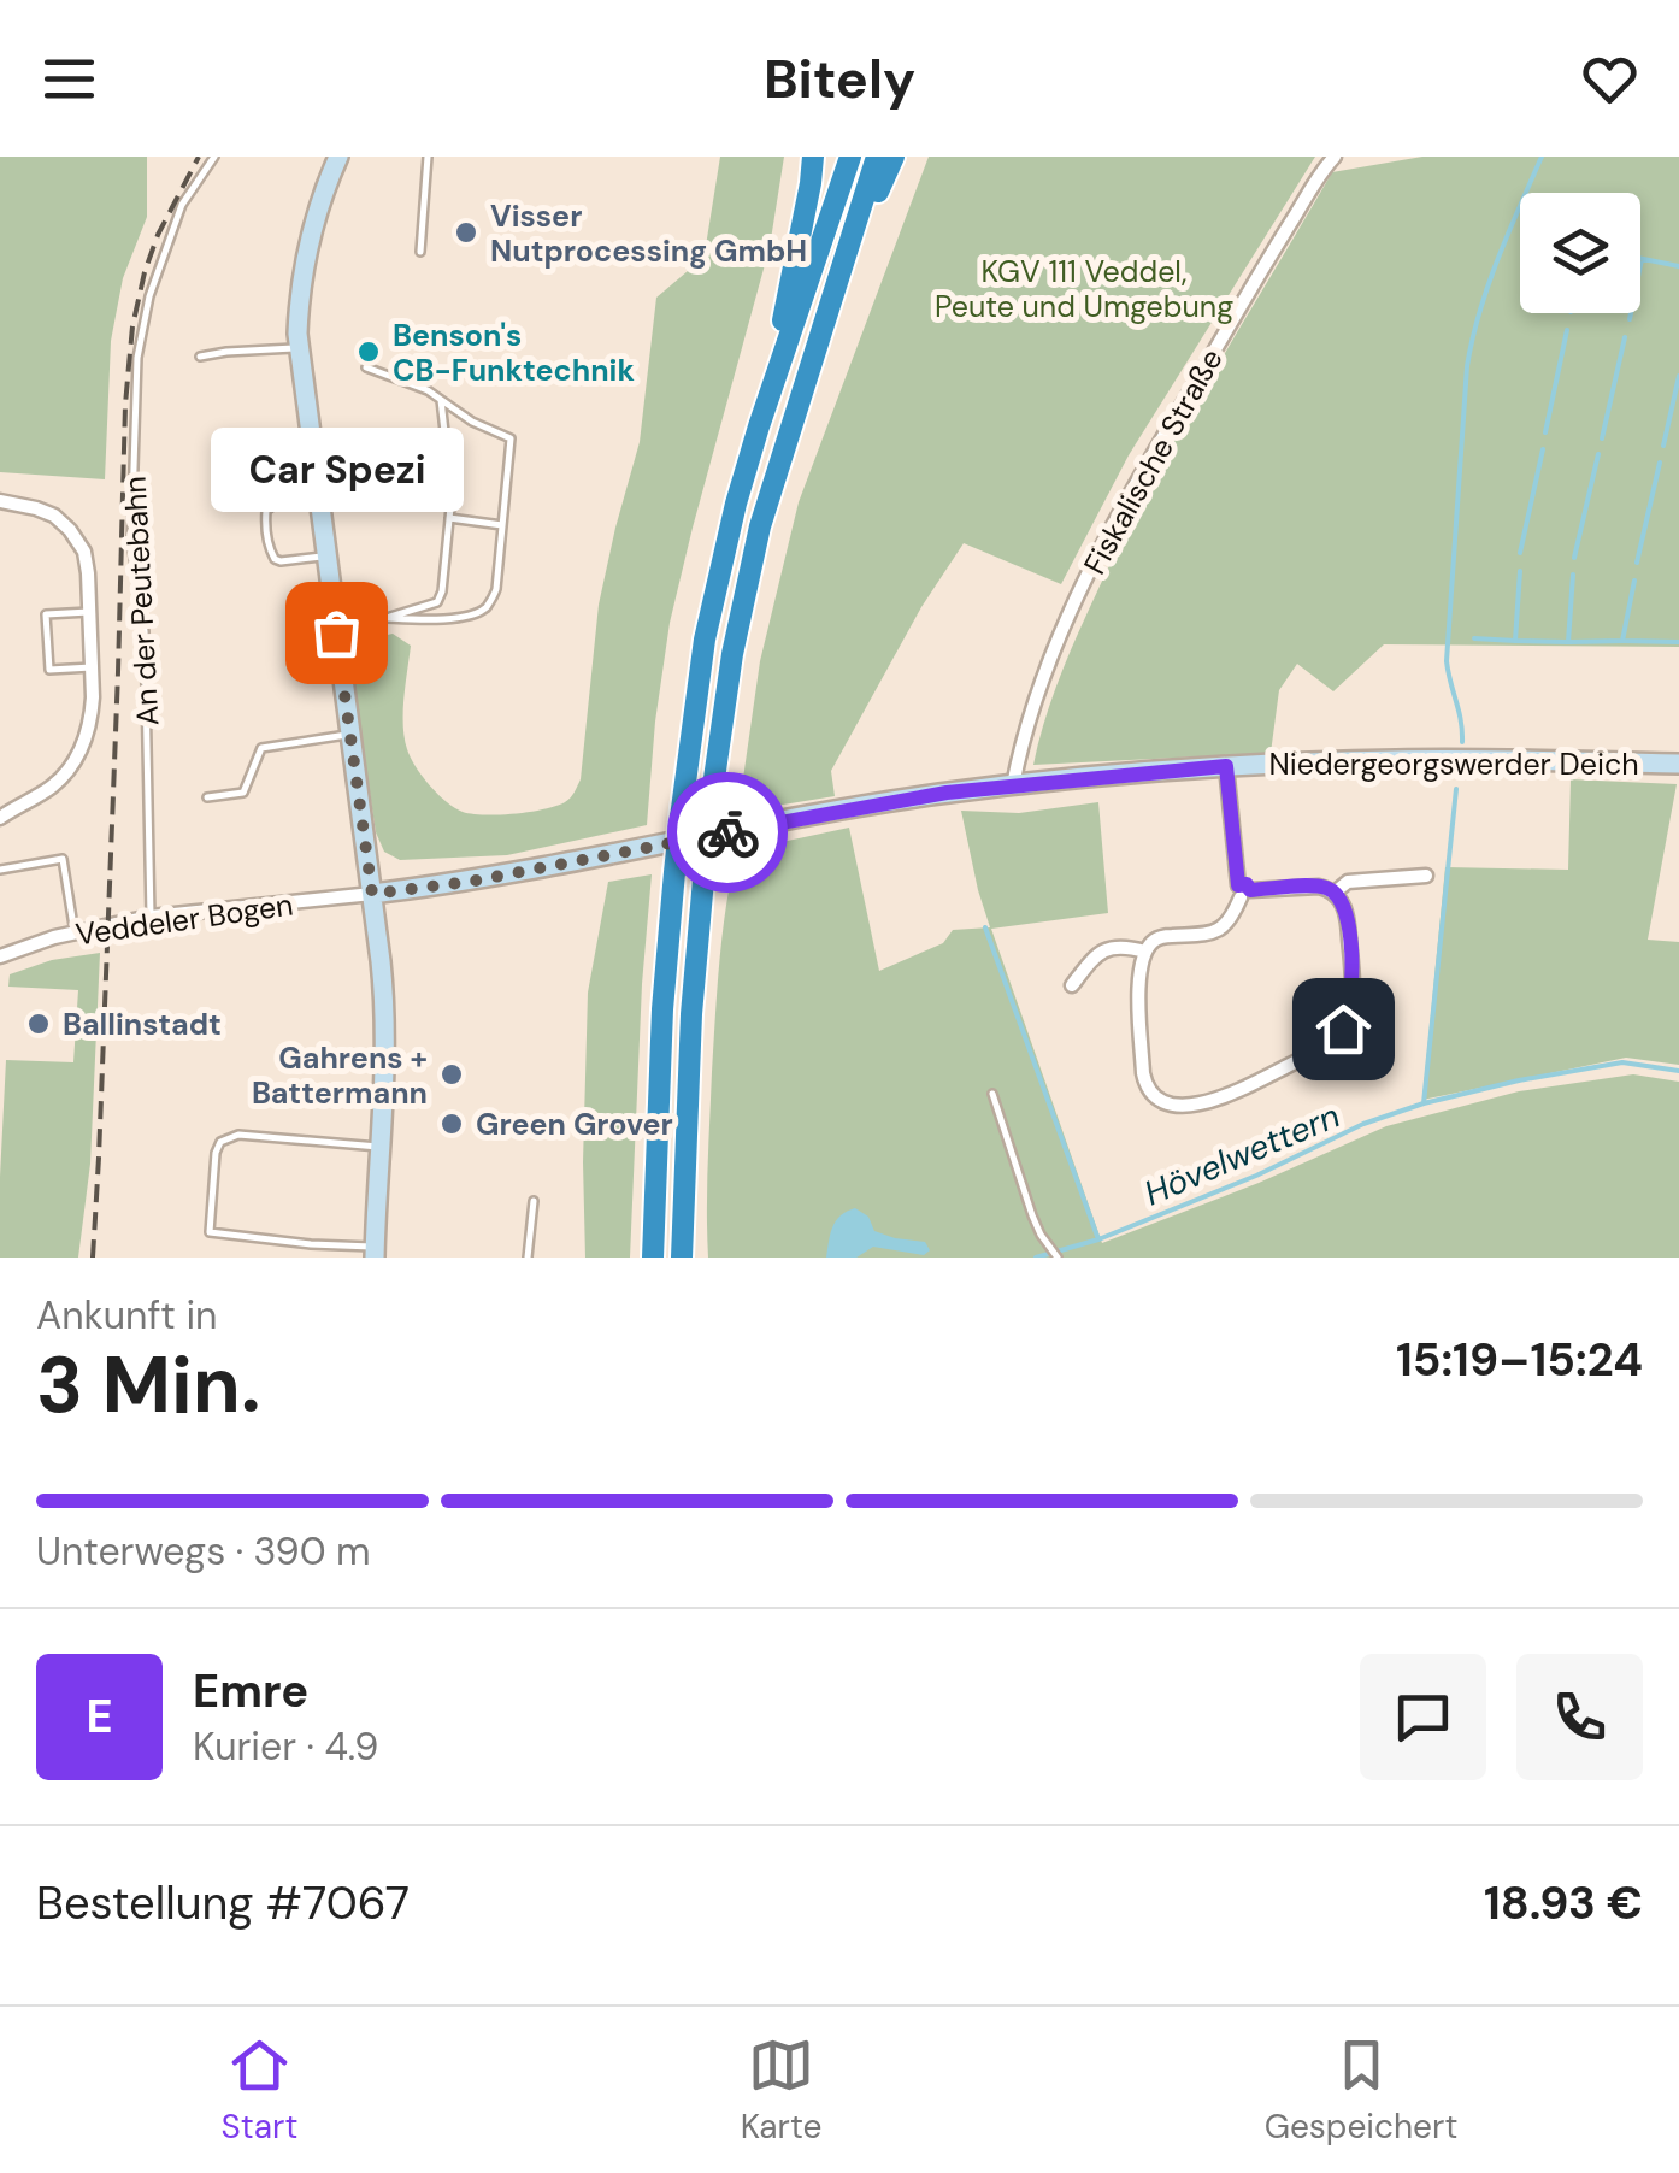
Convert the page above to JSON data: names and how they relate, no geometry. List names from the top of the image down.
{
  "streets": {
    "street": ["Fiskalische Straße", "Niedergeorgswerder Deich", "Veddeler Bogen"],
    "lane": ["An der Peutebahn"]
  },
  "crossings": [
    ["Fiskalische Straße", "Niedergeorgswerder Deich"],
    ["An der Peutebahn", "Veddeler Bogen"],
    ["Niedergeorgswerder Deich", "Veddeler Bogen"]
  ],
  "water": ["Hövelwettern"],
  "parks": ["KGV 111 Veddel, Peute und Umgebung"],
  "places": [
    "Visser Nutprocessing GmbH",
    "Benson's CB-Funktechnik",
    "Car Spezi",
    "Ballinstadt",
    "Gahrens + Battermann",
    "Green Grover"
  ],
  "page": {
    "header": "Bitely",
    "bubble": "Car Spezi",
    "heading": ["3 Min.", "Ankunft in", "15:19–15:24"],
    "panel": [
      "Emre",
      "Kurier · 4.9",
      "Bestellung #7067",
      "18.93 €"
    ],
    "bar": "Unterwegs · 390 m",
    "round": "E",
    "tabs": ["Start", "Karte", "Gespeichert"]
  }
}
